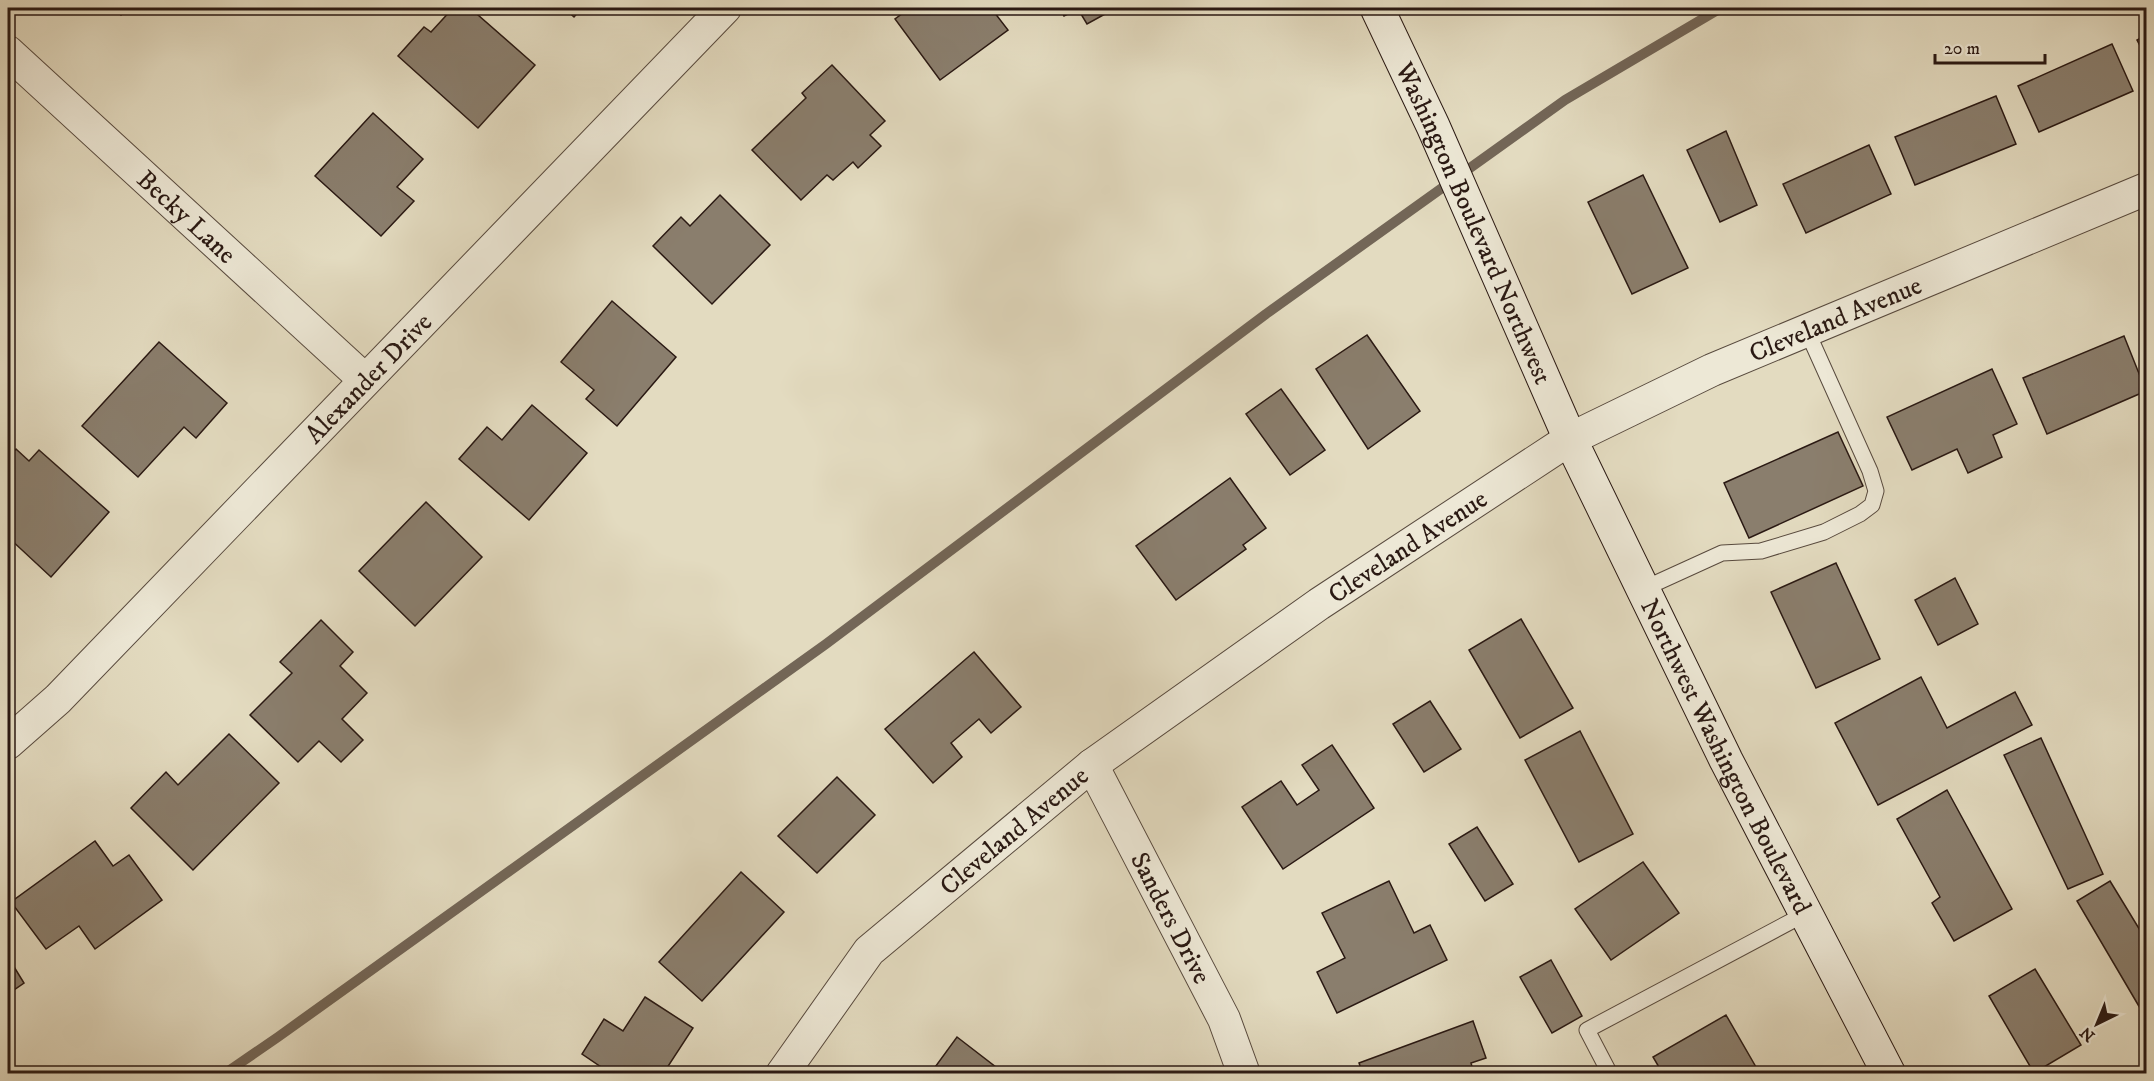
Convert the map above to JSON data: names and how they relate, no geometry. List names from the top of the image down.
{
  "streets": {
    "main road": ["Washington Boulevard Northwest", "Northwest Washington Boulevard"],
    "street": [
      "Becky Lane",
      "Cleveland Avenue",
      "Alexander Drive",
      "Sanders Drive"
    ]
  },
  "crossings": [
    ["Becky Lane", "Alexander Drive"],
    ["Washington Boulevard Northwest", "Cleveland Avenue"],
    ["Washington Boulevard Northwest", "Northwest Washington Boulevard"],
    ["Cleveland Avenue", "Northwest Washington Boulevard"],
    ["Cleveland Avenue", "Sanders Drive"]
  ],
  "scale_bar": "20 m",
  "north": "bottom left"
}
